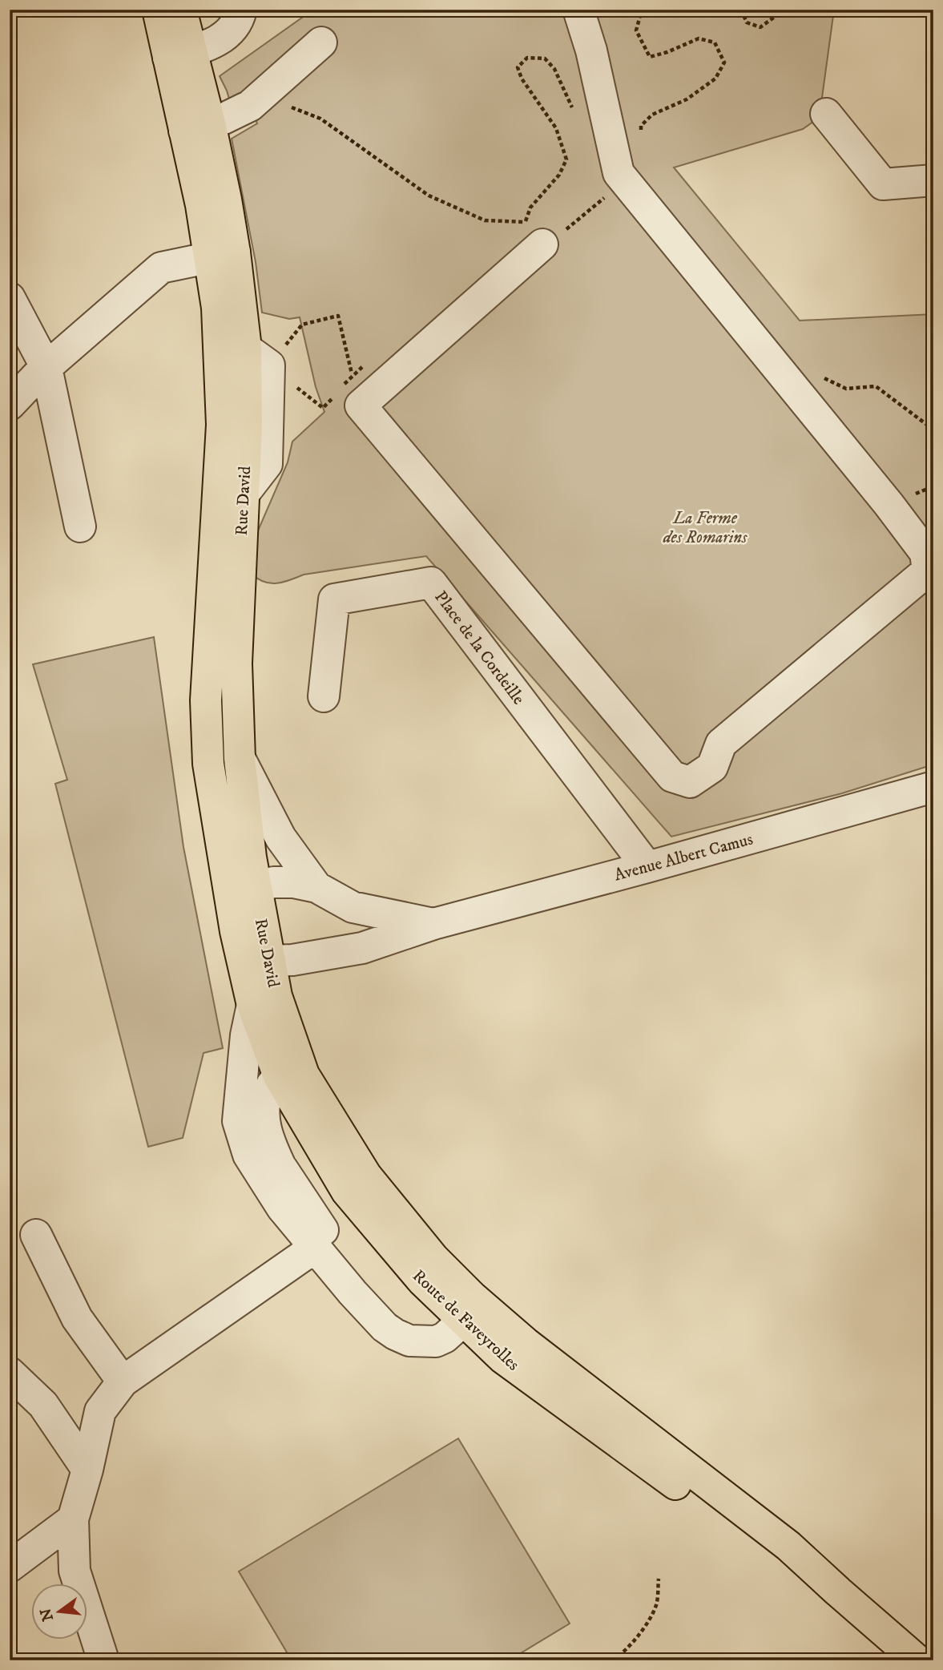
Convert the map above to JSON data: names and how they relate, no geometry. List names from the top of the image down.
{
  "streets": {
    "main road": ["Rue David", "Route de Faveyrolles"],
    "street": ["Place de la Cordeille", "Avenue Albert Camus"]
  },
  "crossings": [
    ["Rue David", "Avenue Albert Camus"],
    ["Rue David", "Route de Faveyrolles"],
    ["Place de la Cordeille", "Avenue Albert Camus"]
  ],
  "parks": ["La Ferme des Romarins"],
  "north": "left"
}
